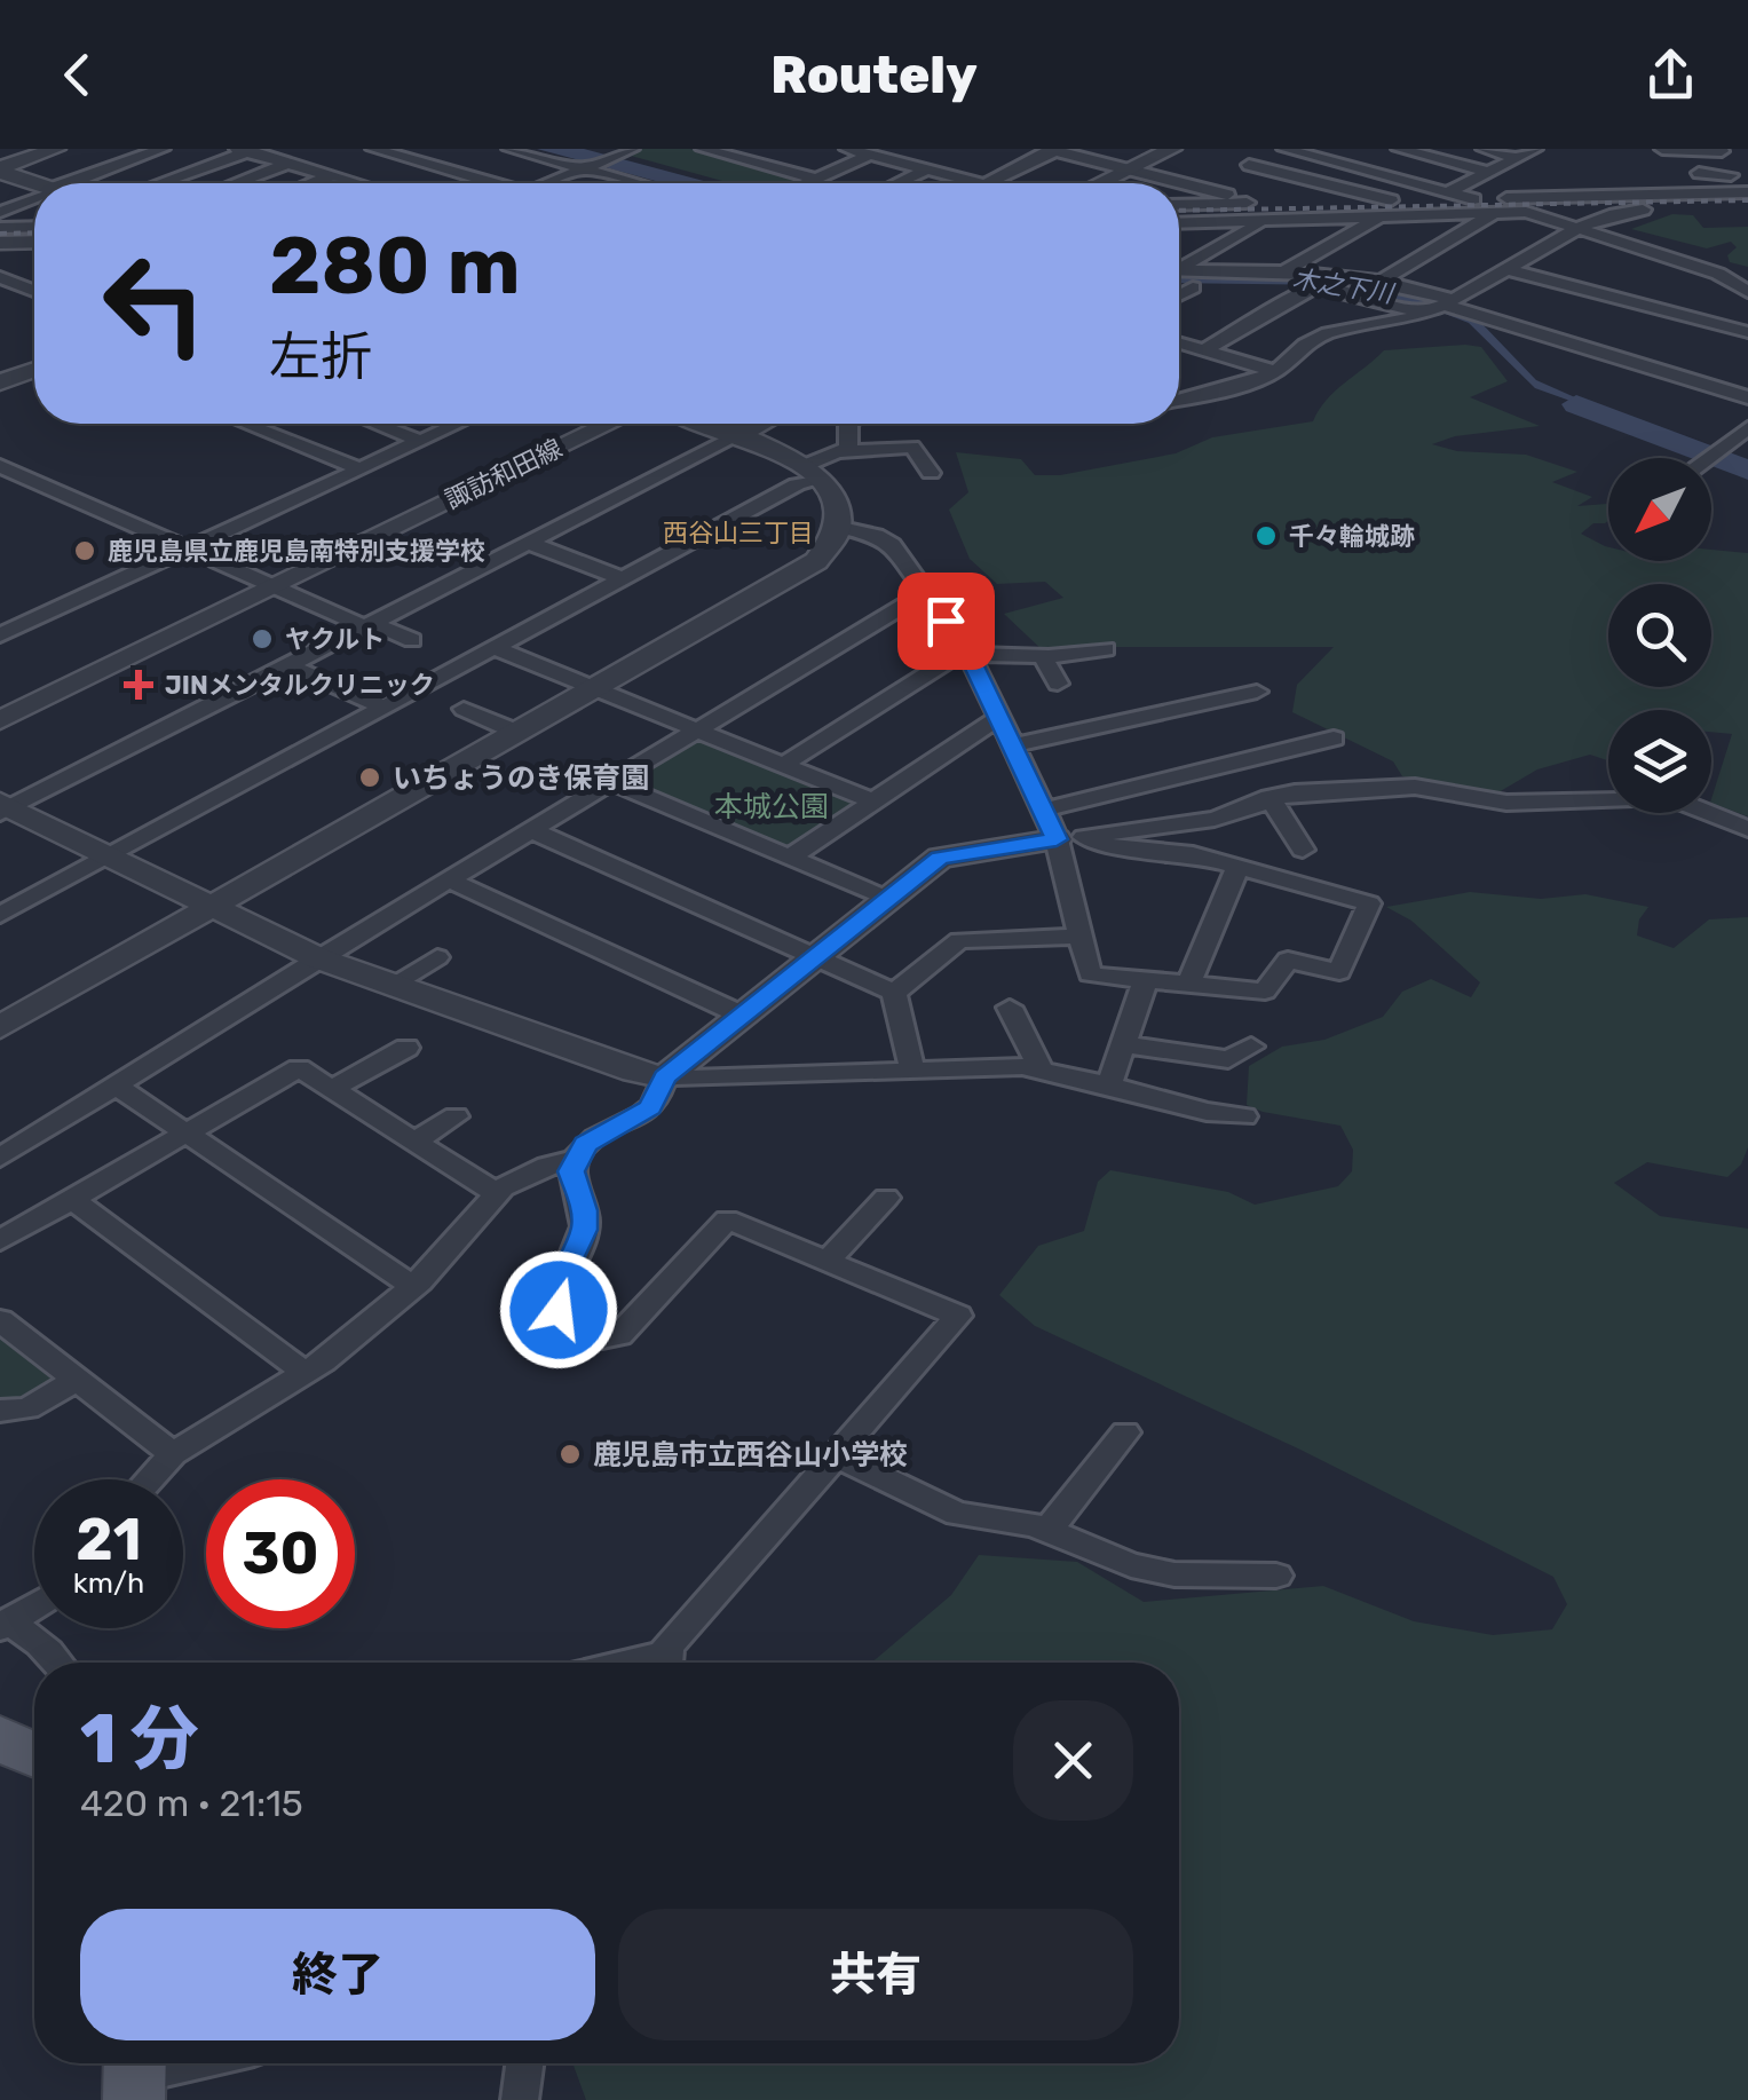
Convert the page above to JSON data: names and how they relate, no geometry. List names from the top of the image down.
{
  "streets": {
    "street": ["諏訪和田線"]
  },
  "districts": ["西谷山三丁目"],
  "water": ["木之下川"],
  "parks": ["本城公園"],
  "places": {
    "other": [
      "千々輪城跡",
      "鹿児島県立鹿児島南特別支援学校",
      "ヤクルト",
      "いちょうのき保育園",
      "鹿児島市立西谷山小学校"
    ],
    "health": ["JINメンタルクリニック"]
  },
  "north": "bottom left",
  "page": {
    "header": "Routely",
    "turn": ["280 m", "左折"],
    "speed": "21 km/h",
    "limit": "30",
    "heading": ["1 分", "420 m · 21:15"],
    "buttons": ["終了", "共有"]
  }
}
